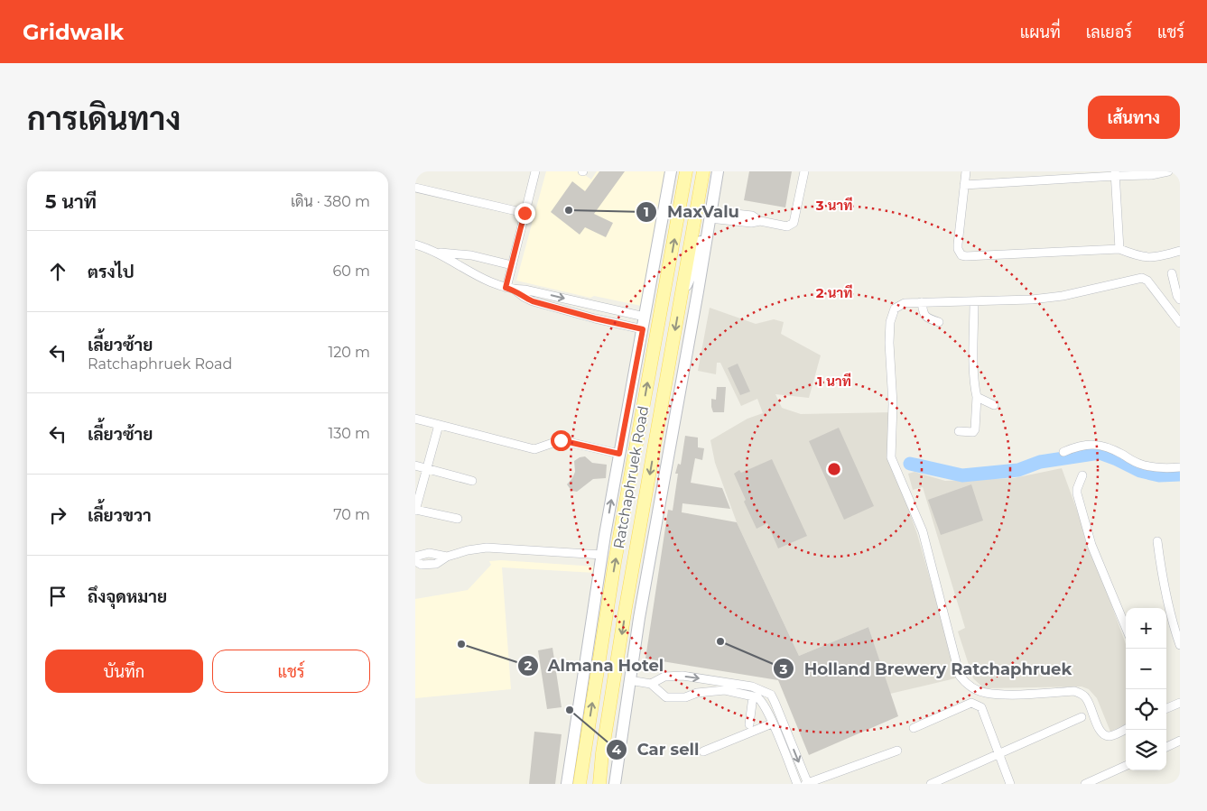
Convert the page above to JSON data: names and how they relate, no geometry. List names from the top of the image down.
{
  "streets": {
    "main road": ["Ratchaphruek Road"]
  },
  "places": [
    "MaxValu",
    "Holland Brewery Ratchaphruek",
    "Almana Hotel",
    "Car sell"
  ],
  "page": {
    "header": "Gridwalk",
    "nav": ["แผนที่", "เลเยอร์", "แชร์"],
    "buttons": [
      "เส้นทาง",
      ["บันทึก", "แชร์"]
    ],
    "title": "การเดินทาง",
    "heading": ["5 นาที", "เดิน · 380 m"],
    "list": [
      ["ตรงไป", "60 m"],
      ["เลี้ยวซ้าย", "Ratchaphruek Road", "120 m"],
      ["เลี้ยวซ้าย", "130 m"],
      ["เลี้ยวขวา", "70 m"],
      "ถึงจุดหมาย"
    ],
    "map_buttons": ["+", "−"]
  },
  "rings": ["3 นาที", "2 นาที", "1 นาที"]
}
